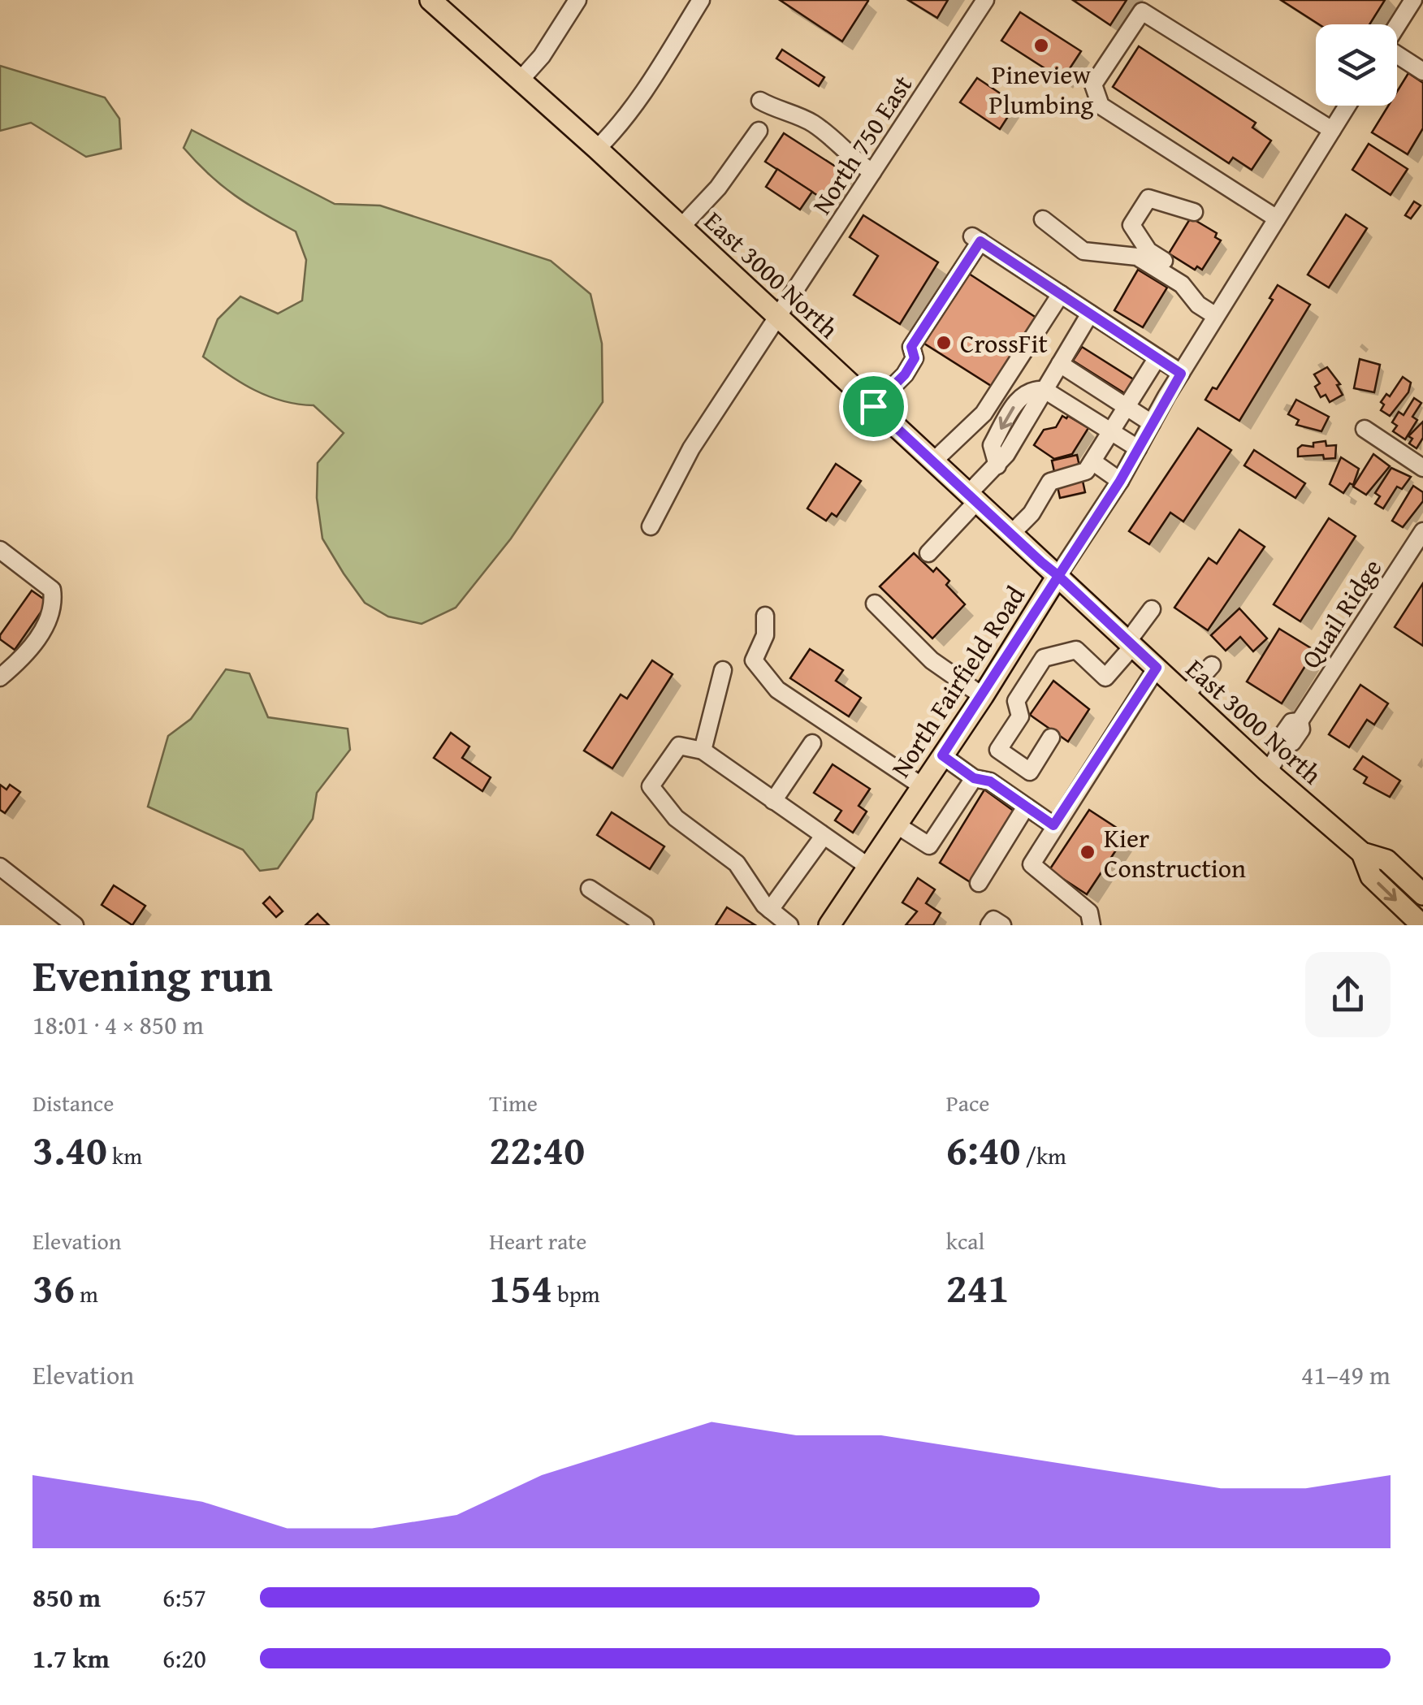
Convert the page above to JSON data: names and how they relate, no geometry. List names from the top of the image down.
{
  "streets": {
    "main road": ["East 3000 North", "North Fairfield Road"],
    "street": ["North 750 East", "Quail Ridge"]
  },
  "crossings": [
    ["North 750 East", "East 3000 North"],
    ["East 3000 North", "Quail Ridge"],
    ["East 3000 North", "North Fairfield Road"]
  ],
  "places": ["Pineview Plumbing", "CrossFit", "Kier Construction"],
  "page": {
    "heading": ["Evening run", "18:01 · 4 × 850 m"],
    "stats": [
      ["Distance", "3.40 km"],
      ["Time", "22:40"],
      ["Pace", "6:40 /km"],
      ["Elevation", "36 m"],
      ["Heart rate", "154 bpm"],
      ["kcal", "241"]
    ],
    "chart": ["Elevation", "41–49 m"],
    "list": [
      {
        "name": "850 m",
        "note": "6:57"
      },
      {
        "name": "1.7 km",
        "note": "6:20"
      }
    ]
  }
}
